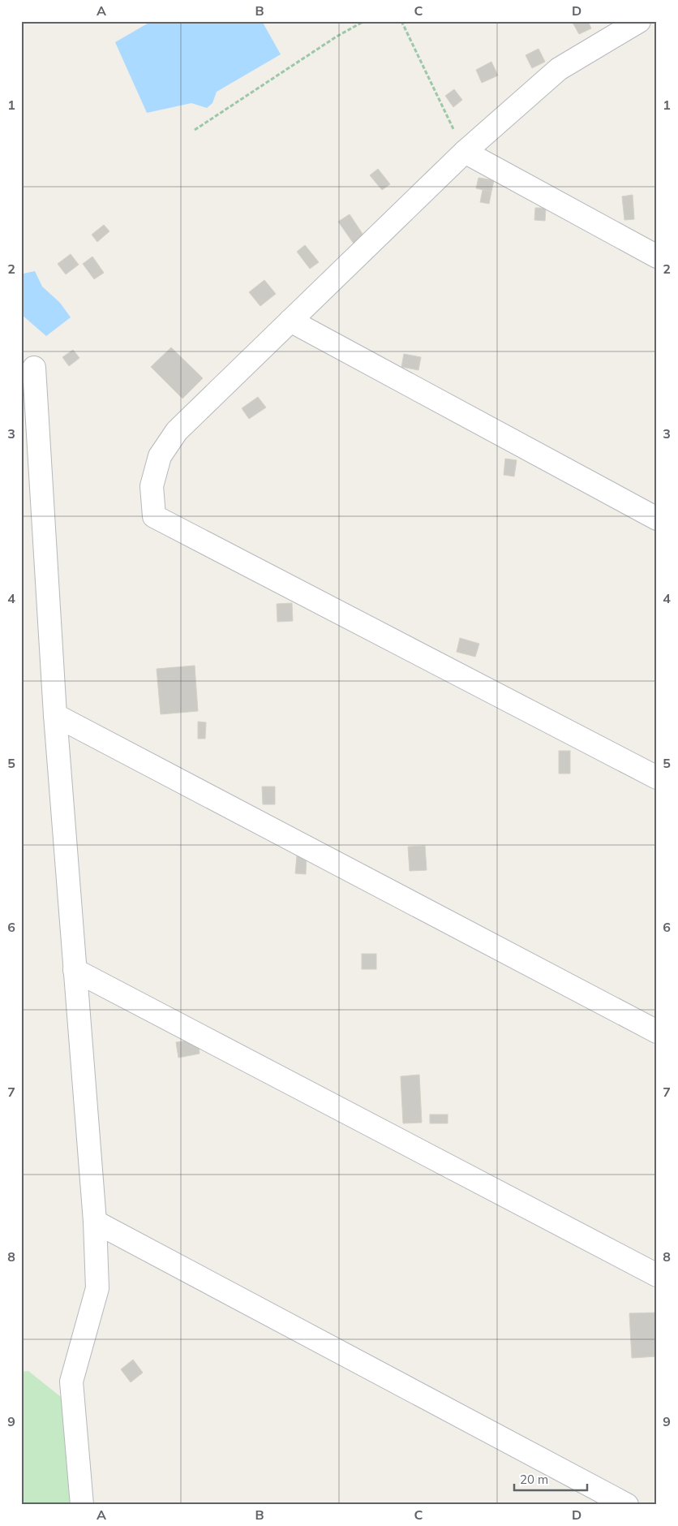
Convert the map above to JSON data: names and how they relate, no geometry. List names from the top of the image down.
{
  "scale_bar": "20 m",
  "grid": {
    "columns": [
      "A",
      "B",
      "C",
      "D"
    ],
    "rows": [
      "1",
      "2",
      "3",
      "4",
      "5",
      "6",
      "7",
      "8",
      "9"
    ]
  }
}
